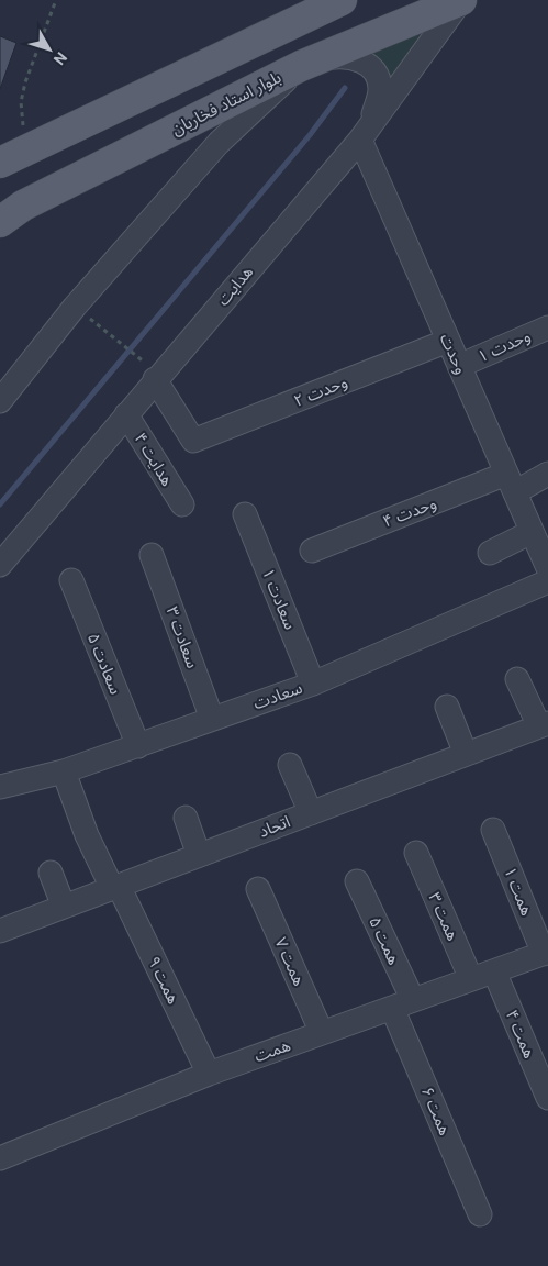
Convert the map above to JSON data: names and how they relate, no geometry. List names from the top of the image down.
{
  "streets": {
    "main road": ["بلوار استاد فخاریان"],
    "street": [
      "هدایت",
      "وحدت ۱",
      "وحدت",
      "وحدت ۲",
      "هدایت ۴",
      "وحدت ۴",
      "سعادت ۱",
      "سعادت ۳",
      "سعادت ۵",
      "سعادت",
      "اتحاد",
      "همت ۱",
      "همت ۳",
      "همت ۵",
      "همت ۷",
      "همت ۹",
      "همت ۴",
      "همت",
      "همت ۶"
    ]
  },
  "crossings": [
    ["بلوار استاد فخاریان", "هدایت"],
    ["هدایت", "وحدت"],
    ["هدایت", "وحدت ۲"],
    ["هدایت", "هدایت ۴"],
    ["وحدت ۱", "وحدت"],
    ["وحدت", "وحدت ۲"],
    ["وحدت", "وحدت ۴"],
    ["سعادت ۱", "سعادت"],
    ["سعادت ۳", "سعادت"],
    ["سعادت ۵", "سعادت"],
    ["سعادت", "همت ۹"],
    ["اتحاد", "همت ۹"],
    ["همت ۱", "همت"],
    ["همت ۳", "همت"],
    ["همت ۵", "همت"],
    ["همت ۵", "همت ۶"],
    ["همت ۷", "همت"],
    ["همت ۹", "همت"],
    ["همت ۴", "همت"],
    ["همت", "همت ۶"]
  ],
  "north": "bottom right"
}
